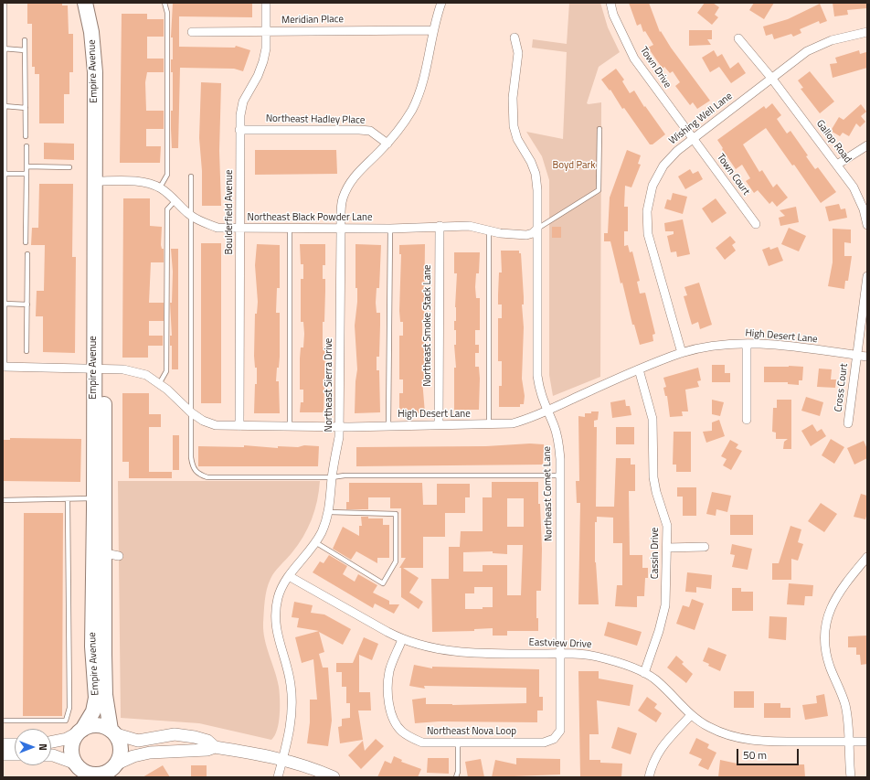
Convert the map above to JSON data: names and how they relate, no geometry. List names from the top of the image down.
{
  "streets": {
    "highway": ["Empire Avenue"],
    "street": [
      "Meridian Place",
      "Town Drive",
      "Wishing Well Lane",
      "Northeast Hadley Place",
      "Gallop Road",
      "Town Court",
      "Boulderfield Avenue",
      "Northeast Black Powder Lane",
      "Northeast Smoke Stack Lane",
      "High Desert Lane",
      "Northeast Sierra Drive",
      "Cross Court",
      "Northeast Comet Lane",
      "Cassin Drive",
      "Eastview Drive",
      "Northeast Nova Loop"
    ]
  },
  "crossings": [
    ["Meridian Place", "Boulderfield Avenue"],
    ["Meridian Place", "Northeast Sierra Drive"],
    ["Town Drive", "Wishing Well Lane"],
    ["Town Drive", "Town Court"],
    ["Empire Avenue", "Northeast Black Powder Lane"],
    ["Empire Avenue", "High Desert Lane"],
    ["Wishing Well Lane", "Gallop Road"],
    ["Wishing Well Lane", "Town Court"],
    ["Wishing Well Lane", "High Desert Lane"],
    ["Northeast Hadley Place", "Boulderfield Avenue"],
    ["Northeast Hadley Place", "Northeast Sierra Drive"],
    ["Boulderfield Avenue", "Northeast Black Powder Lane"],
    ["Boulderfield Avenue", "High Desert Lane"],
    ["Northeast Black Powder Lane", "Northeast Smoke Stack Lane"],
    ["Northeast Black Powder Lane", "Northeast Sierra Drive"],
    ["Northeast Black Powder Lane", "Northeast Comet Lane"],
    ["Northeast Smoke Stack Lane", "High Desert Lane"],
    ["High Desert Lane", "Northeast Sierra Drive"],
    ["High Desert Lane", "Cross Court"],
    ["High Desert Lane", "Northeast Comet Lane"],
    ["High Desert Lane", "Cassin Drive"],
    ["Northeast Sierra Drive", "Eastview Drive"],
    ["Northeast Comet Lane", "Eastview Drive"],
    ["Northeast Comet Lane", "Northeast Nova Loop"],
    ["Cassin Drive", "Eastview Drive"],
    ["Eastview Drive", "Northeast Nova Loop"]
  ],
  "parks": ["Boyd Park"],
  "scale_bar": "50 m",
  "north": "right"
}
